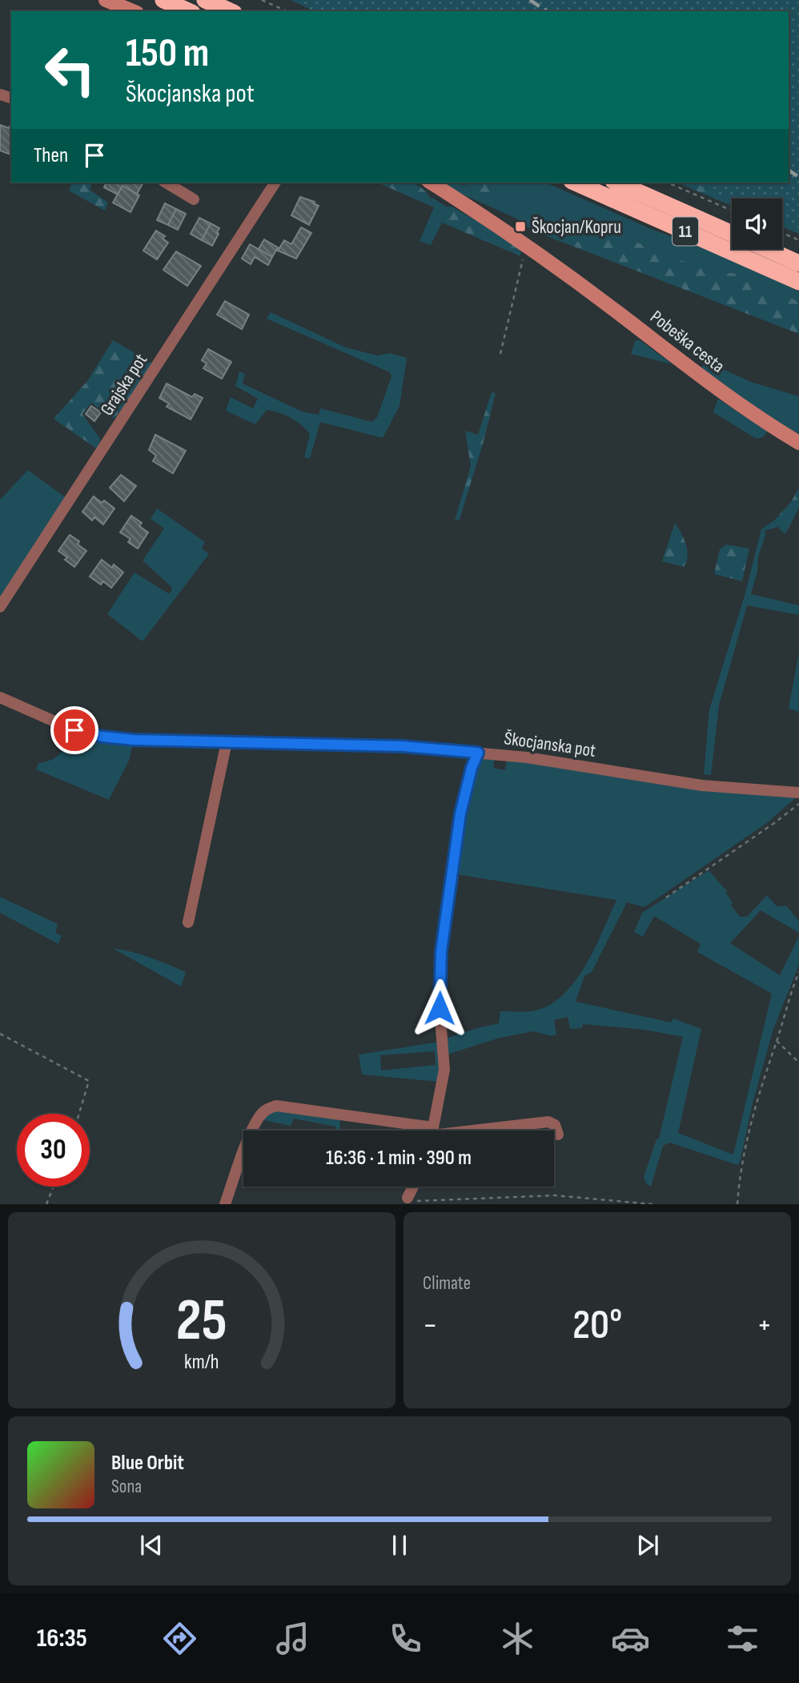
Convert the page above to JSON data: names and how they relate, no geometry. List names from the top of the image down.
{
  "streets": {
    "highway": ["11"],
    "street": ["Pobeška cesta", "Grajska pot", "Škocjanska pot"]
  },
  "places": {
    "transit": ["Škocjan/Kopru"]
  },
  "page": {
    "turn": ["150 m", "Škocjanska pot"],
    "then": "Then",
    "limit": "30",
    "trip": "16:36 · 1 min · 390 m",
    "tile": "Climate",
    "heat": ["−", "20°", "+"],
    "song": ["Blue Orbit", "Sona"],
    "tabs": "16:35",
    "gauge": ["25", "km/h"]
  }
}
